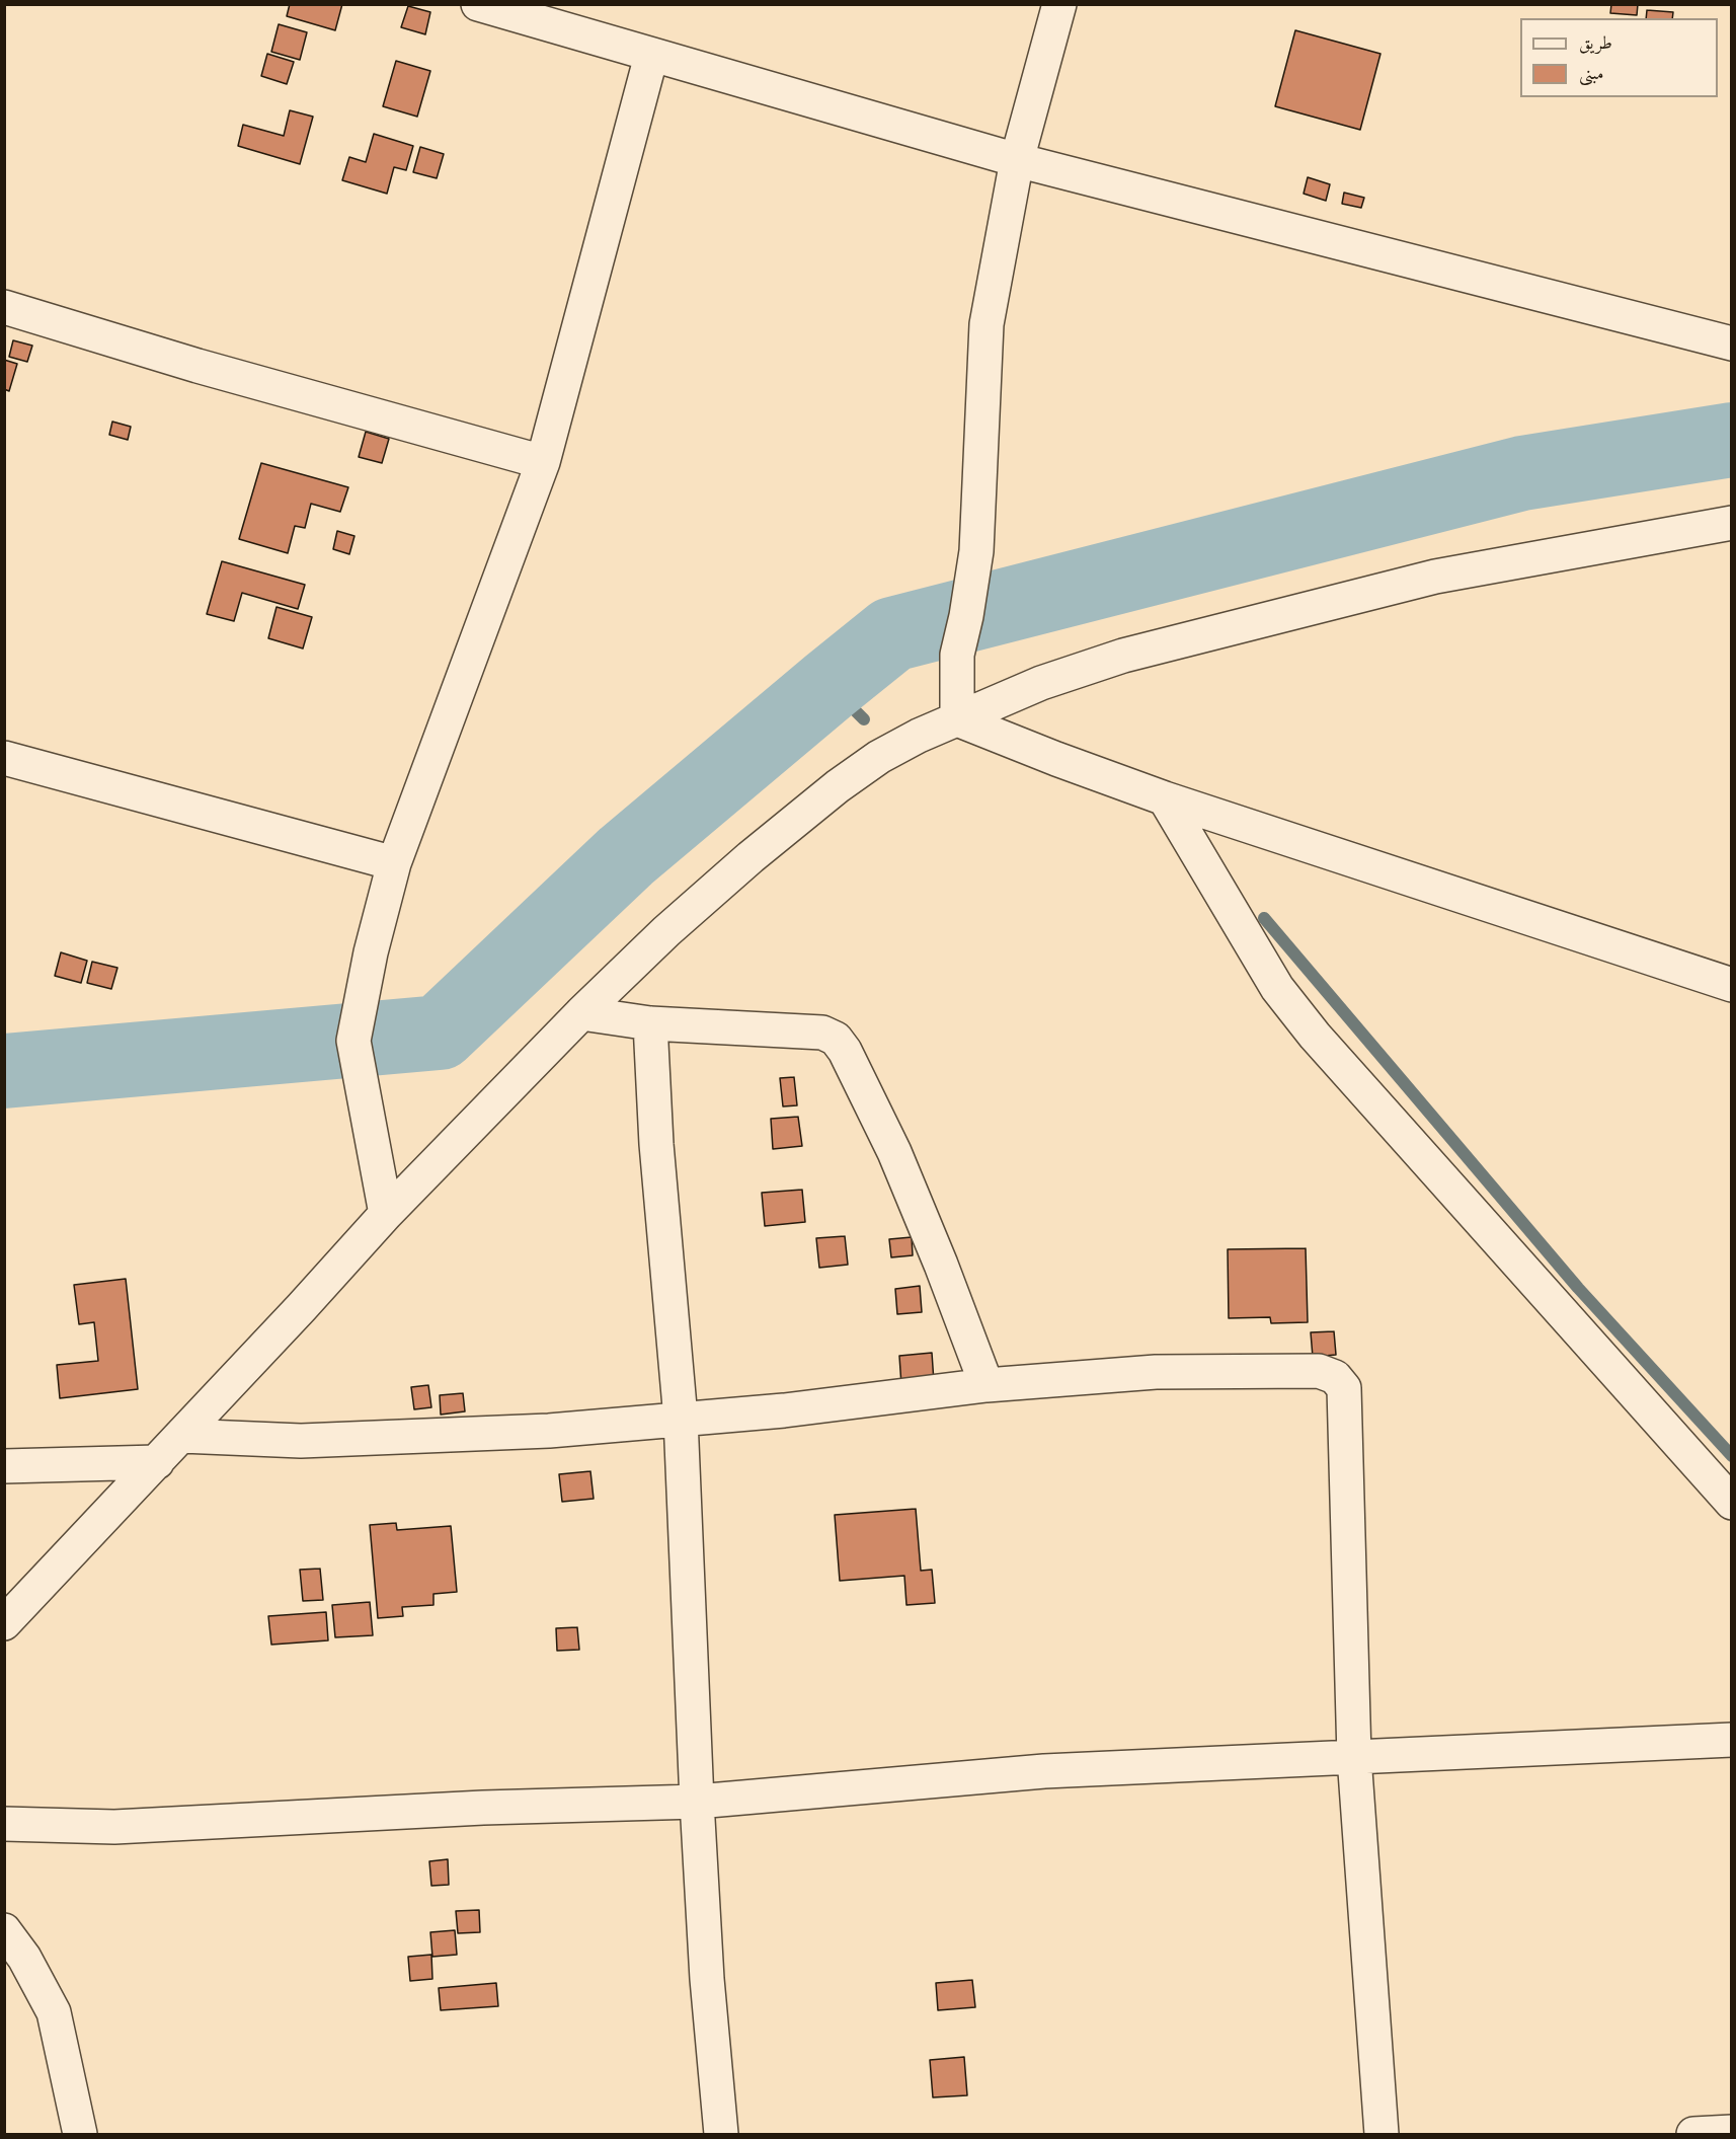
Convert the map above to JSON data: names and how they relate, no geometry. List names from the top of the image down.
{
  "legend": ["طريق", "مبنى"]
}
